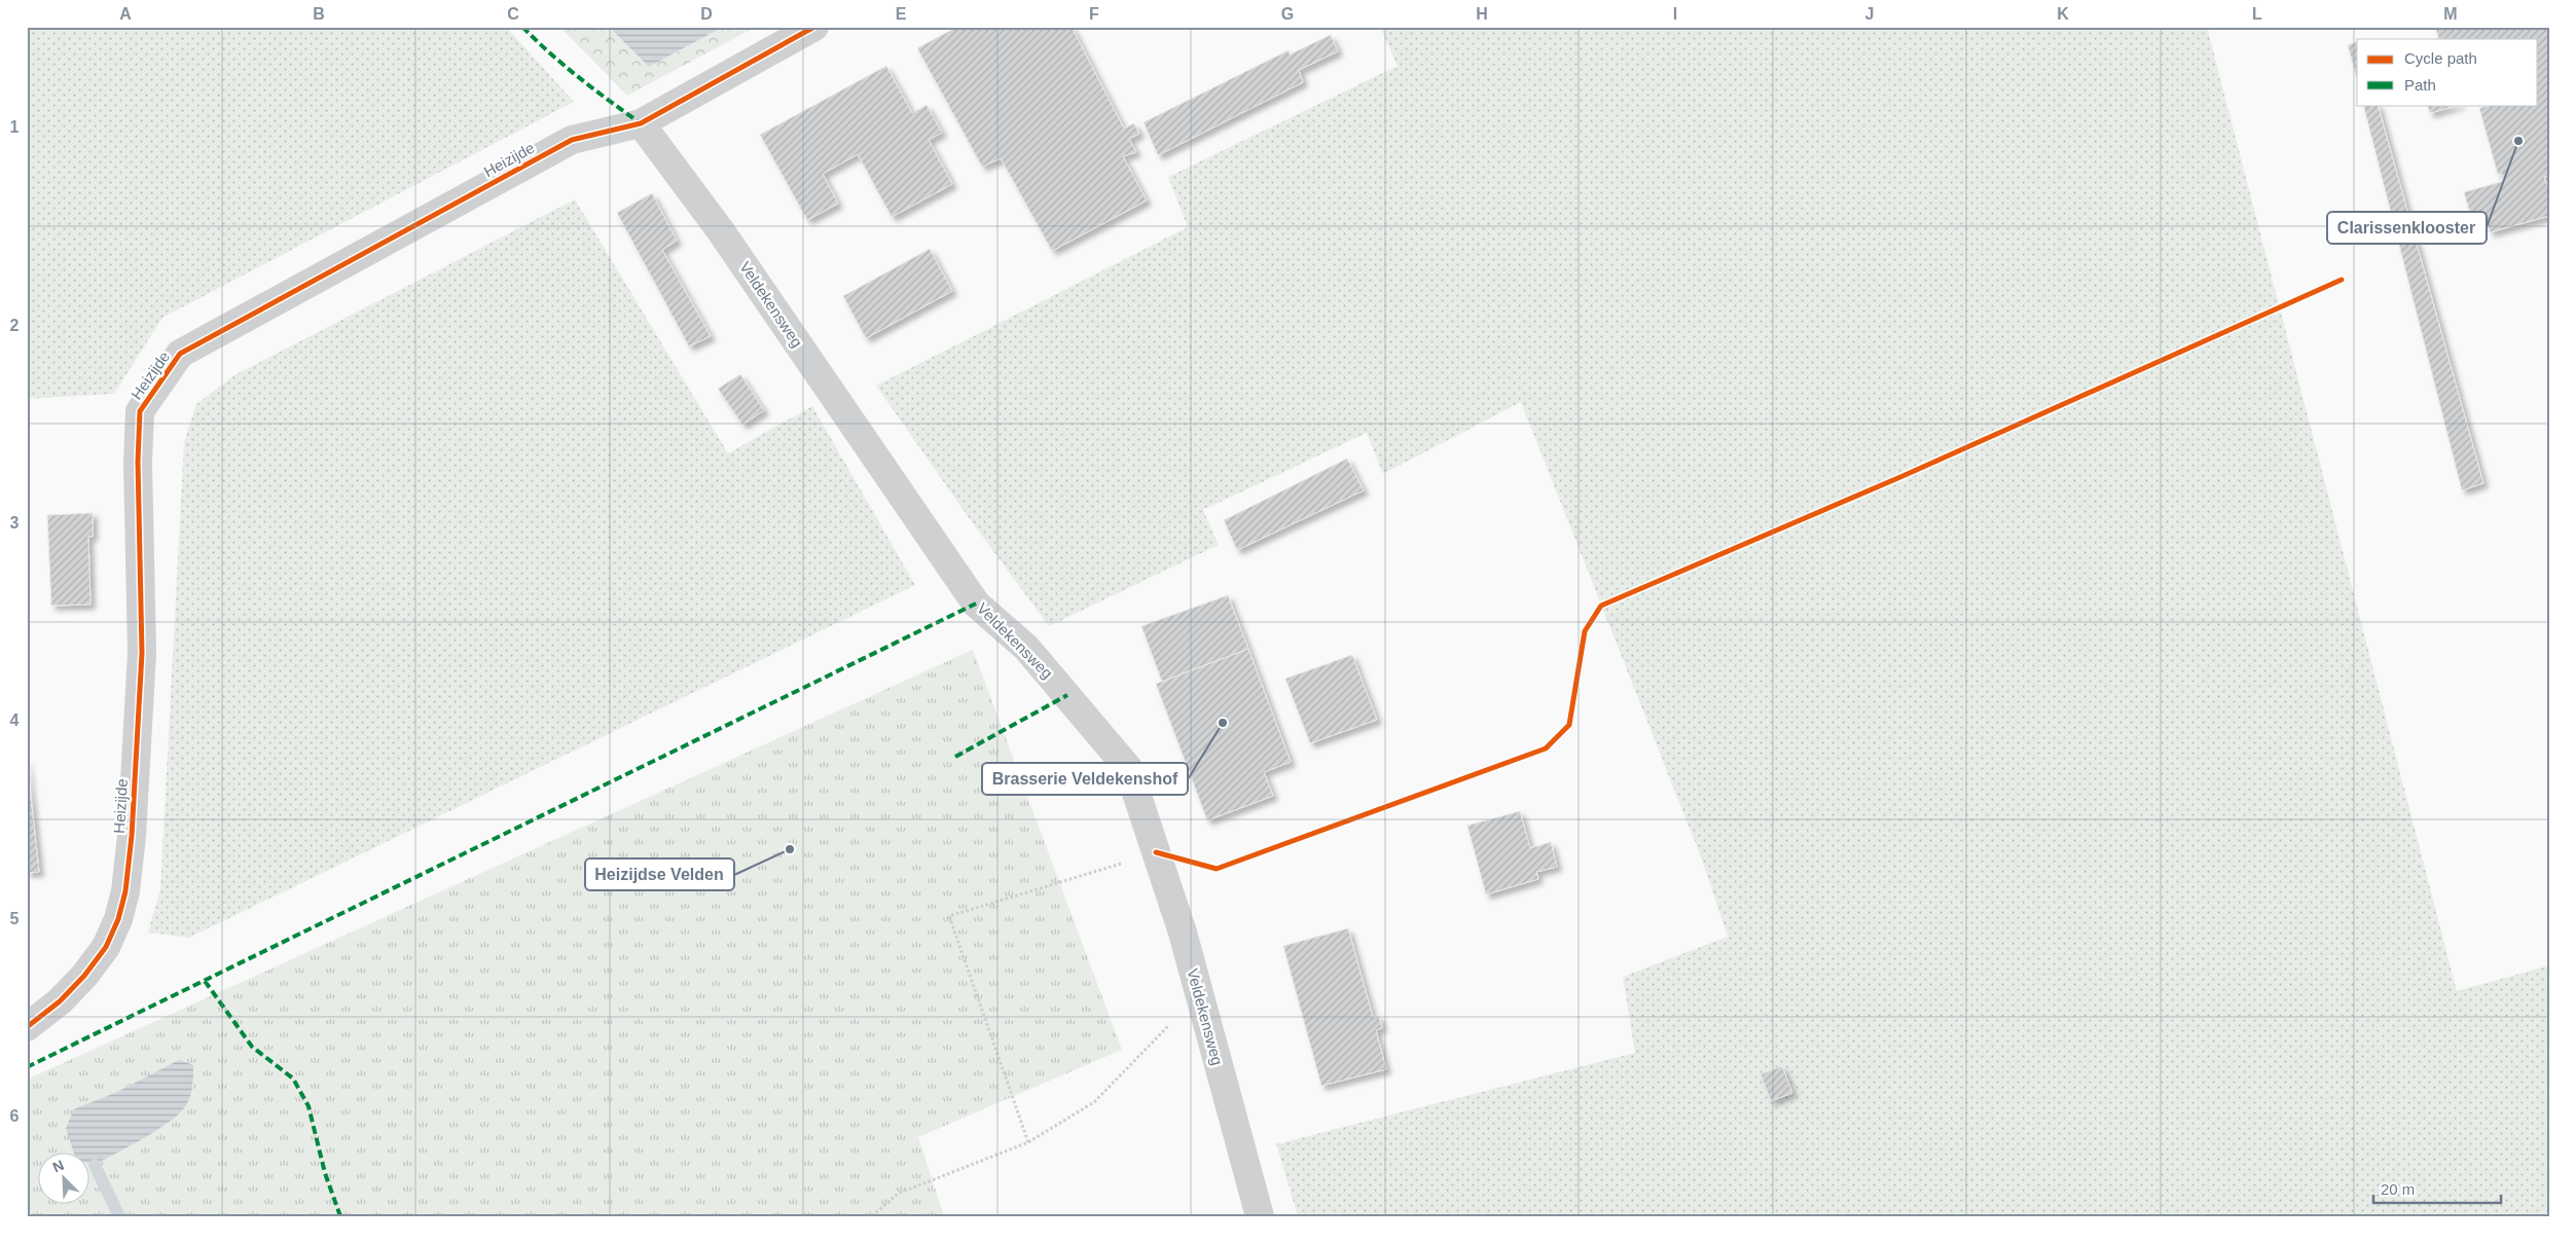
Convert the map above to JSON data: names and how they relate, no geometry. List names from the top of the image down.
{
  "streets": {
    "street": ["Heizijde", "Veldekensweg"]
  },
  "crossings": [
    ["Heizijde", "Veldekensweg"]
  ],
  "places": ["Clarissenklooster", "Brasserie Veldekenshof", "Heizijdse Velden"],
  "legend": ["Cycle path", "Path"],
  "scale_bar": "20 m",
  "north": "top left",
  "grid": {
    "columns": [
      "A",
      "B",
      "C",
      "D",
      "E",
      "F",
      "G",
      "H",
      "I",
      "J",
      "K",
      "L",
      "M"
    ],
    "rows": [
      "1",
      "2",
      "3",
      "4",
      "5",
      "6"
    ]
  }
}
